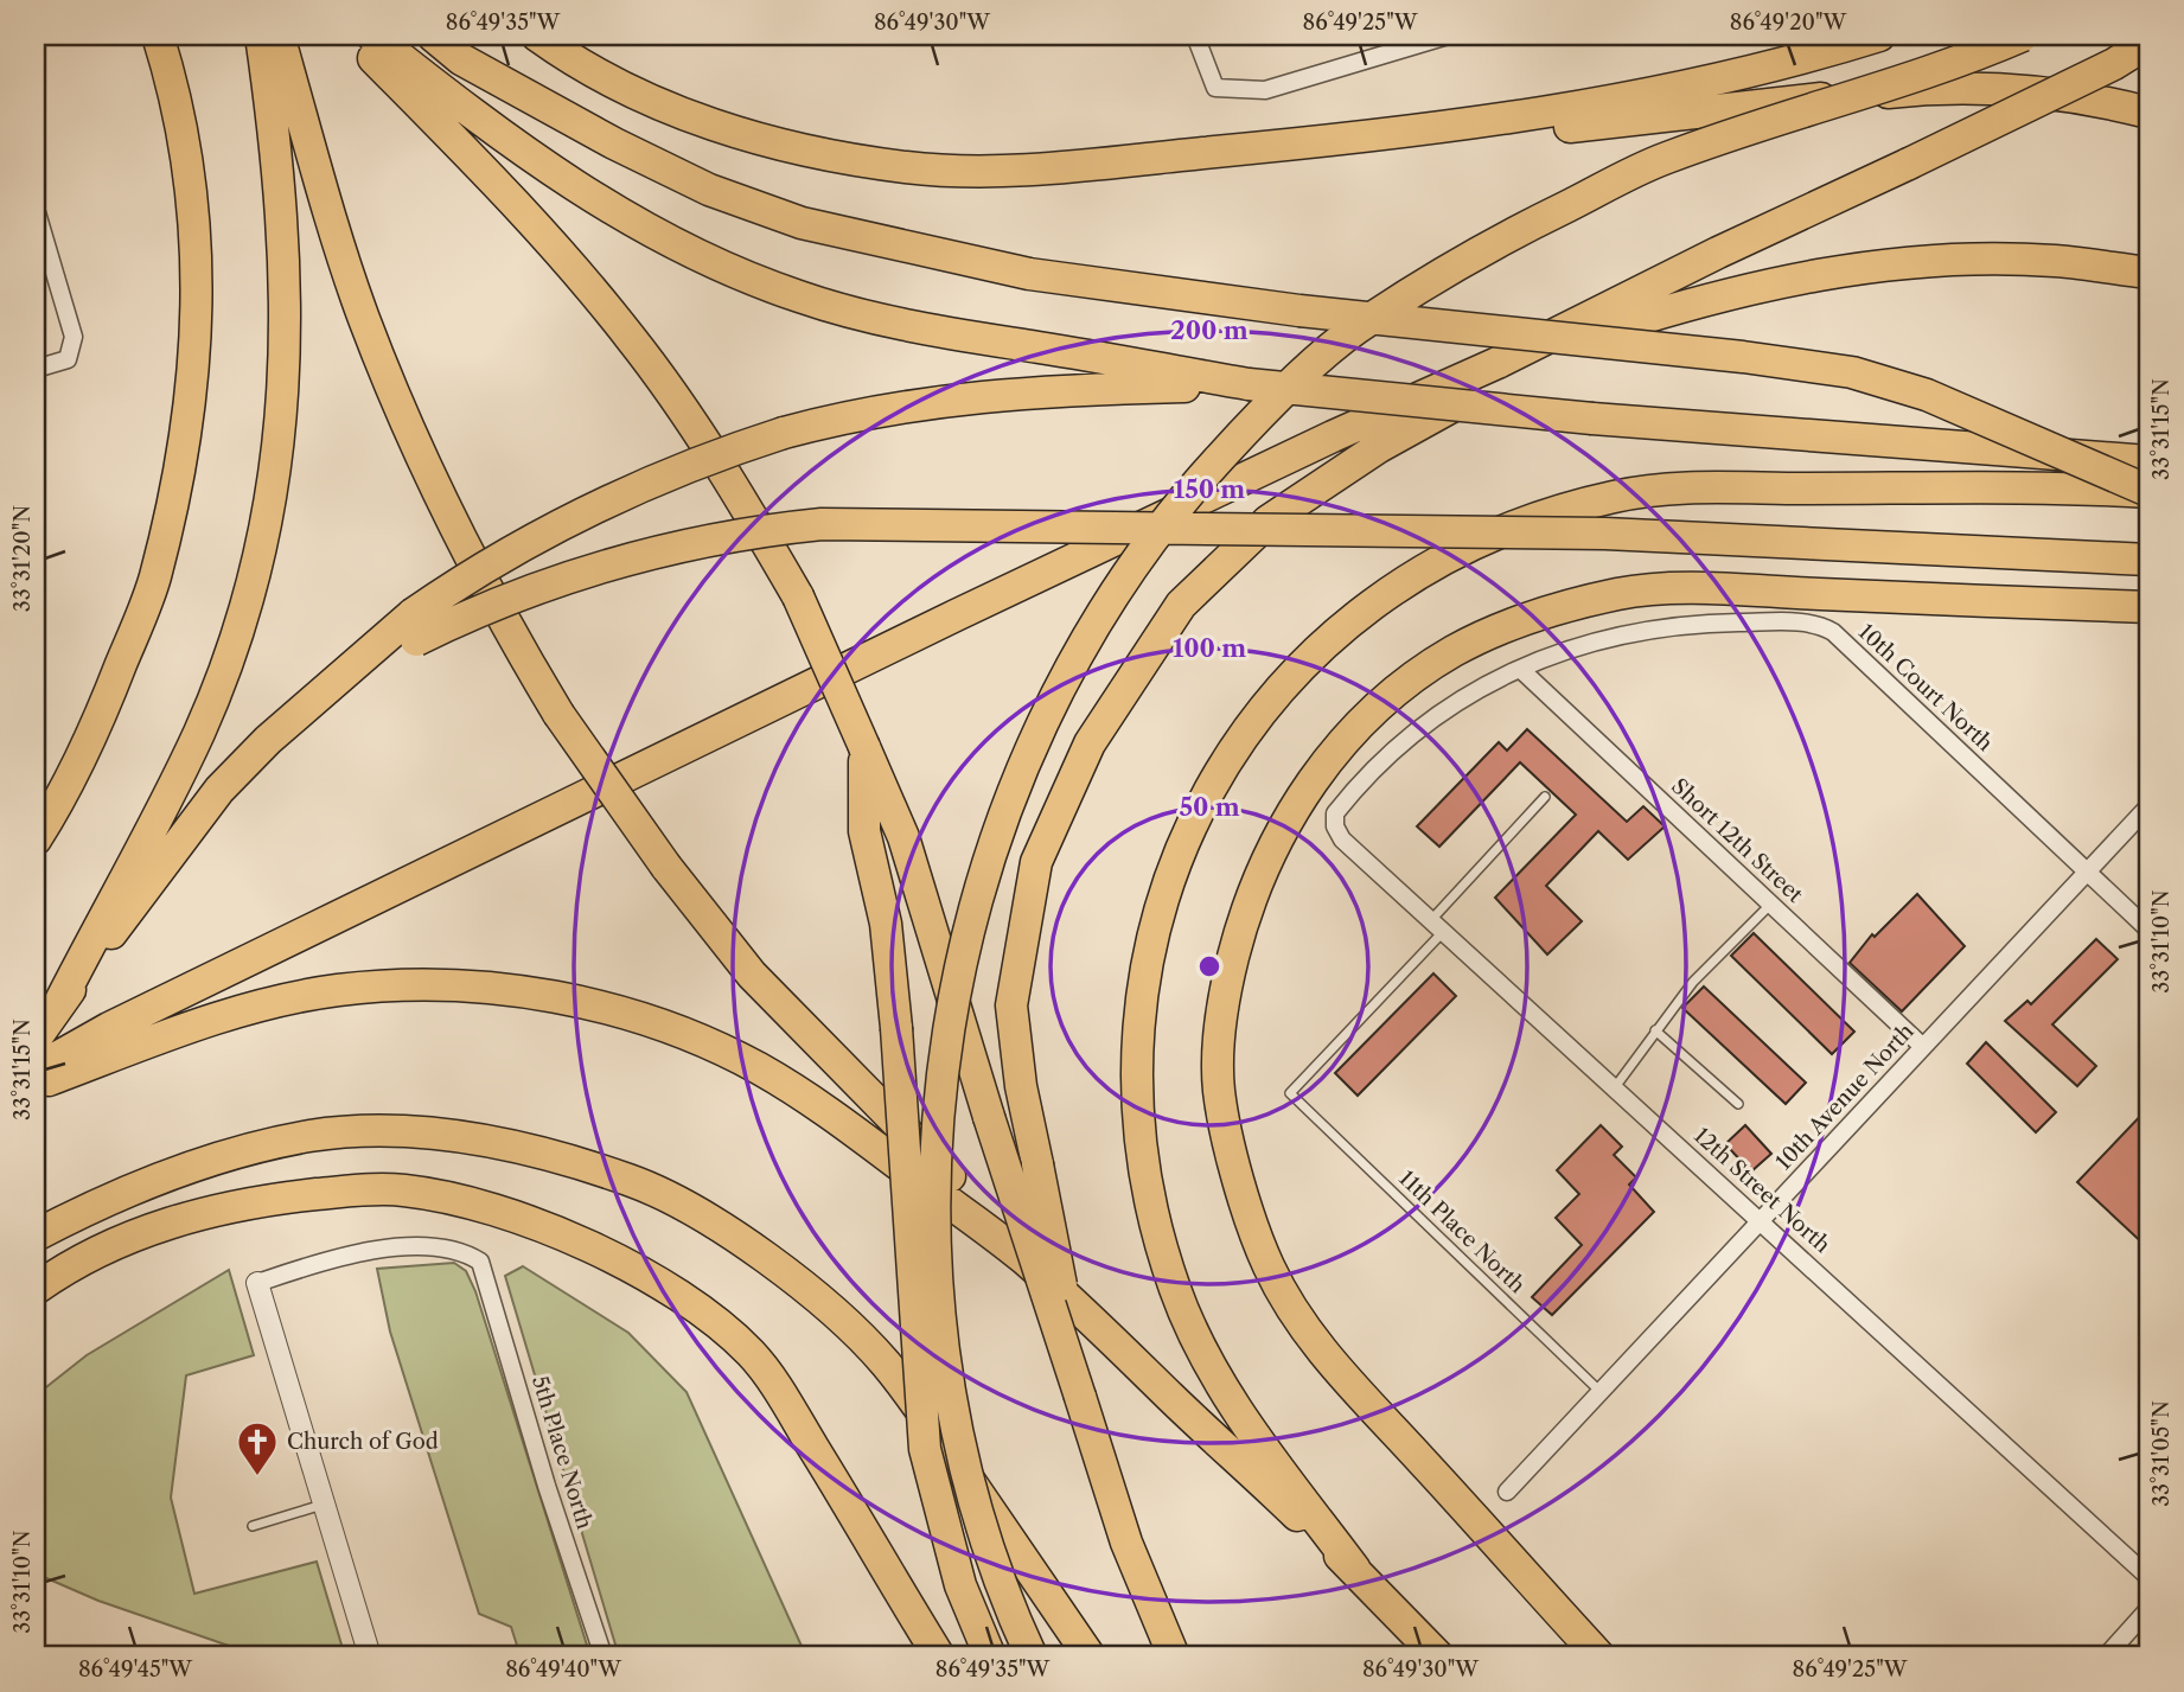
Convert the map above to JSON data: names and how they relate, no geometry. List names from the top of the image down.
{
  "streets": {
    "street": [
      "10th Court North",
      "Short 12th Street",
      "10th Avenue North",
      "12th Street North",
      "5th Place North"
    ],
    "lane": ["11th Place North"]
  },
  "crossings": [
    ["10th Court North", "Short 12th Street"],
    ["10th Court North", "10th Avenue North"],
    ["10th Court North", "12th Street North"],
    ["Short 12th Street", "10th Avenue North"],
    ["10th Avenue North", "12th Street North"],
    ["10th Avenue North", "11th Place North"],
    ["12th Street North", "11th Place North"]
  ],
  "places": {
    "church": ["Church of God"]
  },
  "coordinates": [
    "86°49'35\"W",
    "86°49'30\"W",
    "86°49'25\"W",
    "86°49'20\"W",
    "33°31'15\"N",
    "33°31'20\"N",
    "33°31'10\"N",
    "33°31'05\"N",
    "86°49'45\"W",
    "86°49'40\"W"
  ],
  "rings": [
    "200 m",
    "150 m",
    "100 m",
    "50 m"
  ]
}
